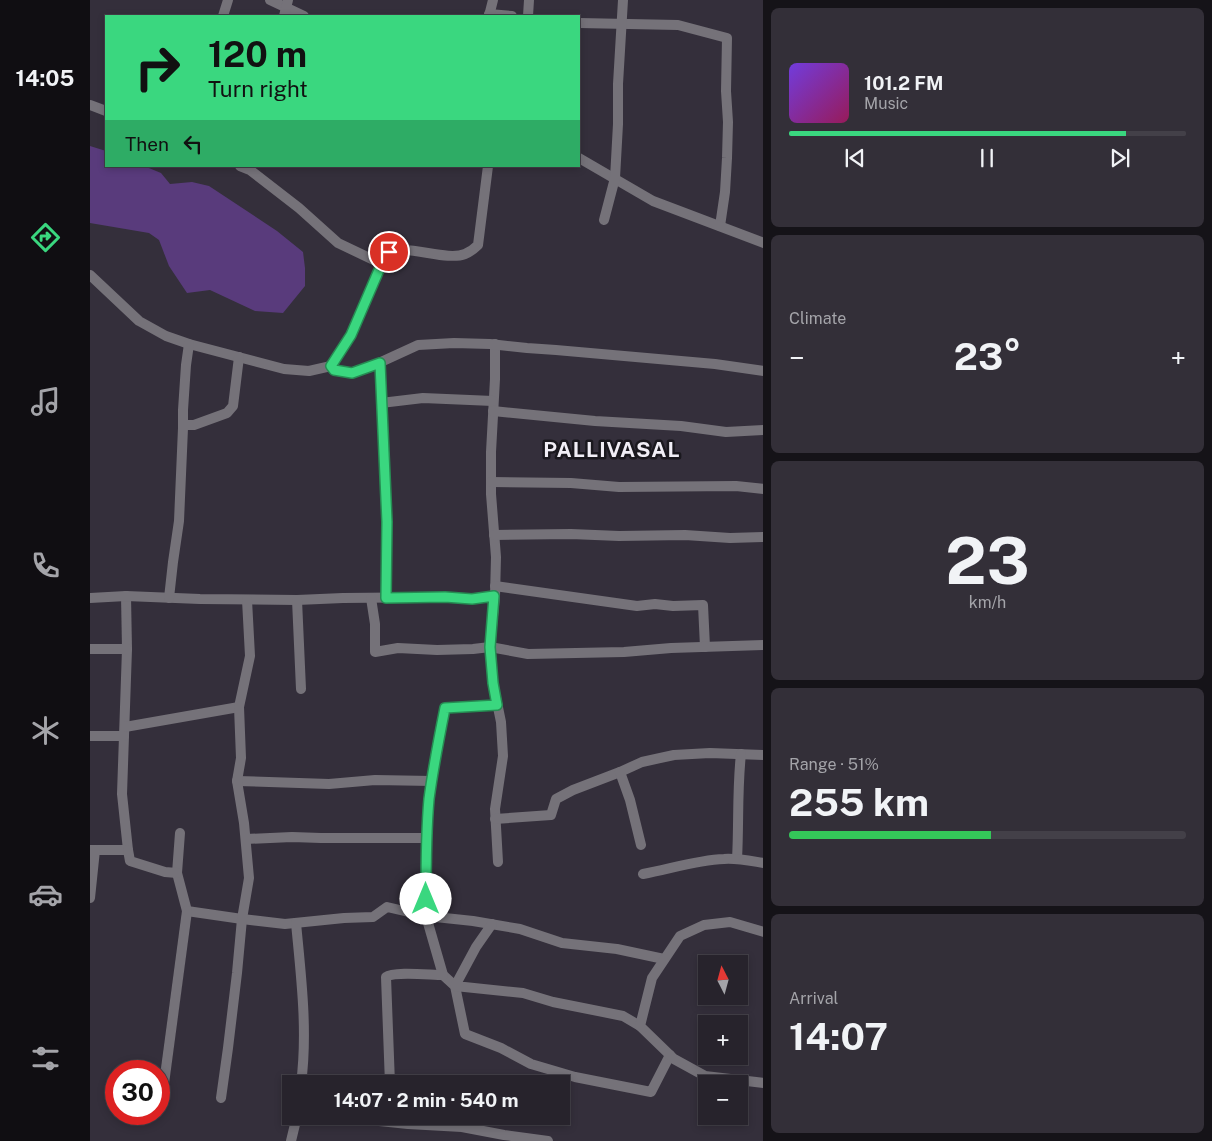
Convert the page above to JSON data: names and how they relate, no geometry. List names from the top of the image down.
{
  "districts": ["PALLIVASAL"],
  "north": "top",
  "page": {
    "tabs": "14:05",
    "turn": ["120 m", "Turn right"],
    "song": ["101.2 FM", "Music"],
    "then": "Then",
    "tile": [
      "Climate",
      ["23", "km/h"],
      ["Range · 51%", "255 km"],
      ["Arrival", "14:07"]
    ],
    "heat": ["−", "23°", "+"],
    "map_buttons": ["+", "−"],
    "limit": "30",
    "trip": "14:07 · 2 min · 540 m"
  }
}
